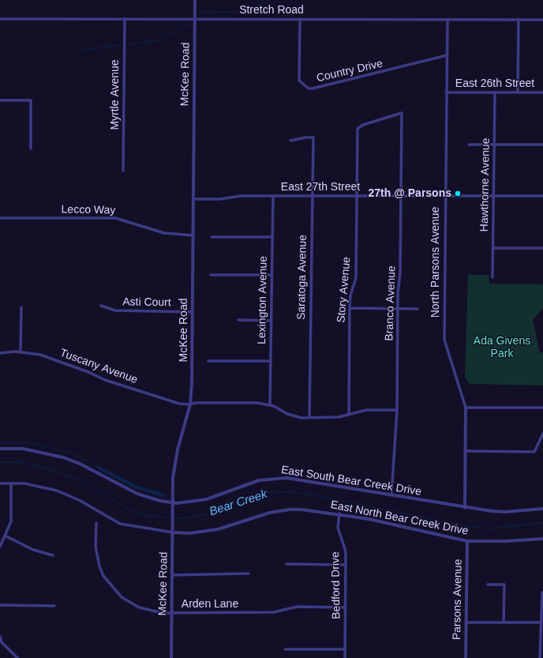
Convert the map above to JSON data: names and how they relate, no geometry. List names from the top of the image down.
{
  "streets": {
    "street": [
      "Stretch Road",
      "Country Drive",
      "McKee Road",
      "East 26th Street",
      "Myrtle Avenue",
      "Hawthorne Avenue",
      "East 27th Street",
      "Lecco Way",
      "North Parsons Avenue",
      "Saratoga Avenue",
      "Story Avenue",
      "Lexington Avenue",
      "Asti Court",
      "Branco Avenue",
      "Tuscany Avenue",
      "East South Bear Creek Drive",
      "East North Bear Creek Drive",
      "Bedford Drive",
      "Parsons Avenue",
      "Arden Lane"
    ]
  },
  "crossings": [
    ["Stretch Road", "Country Drive"],
    ["Stretch Road", "McKee Road"],
    ["Stretch Road", "Myrtle Avenue"],
    ["Stretch Road", "North Parsons Avenue"],
    ["Country Drive", "North Parsons Avenue"],
    ["McKee Road", "East 27th Street"],
    ["McKee Road", "Lecco Way"],
    ["McKee Road", "Asti Court"],
    ["McKee Road", "Tuscany Avenue"],
    ["McKee Road", "East South Bear Creek Drive"],
    ["McKee Road", "East North Bear Creek Drive"],
    ["McKee Road", "Arden Lane"],
    ["East 26th Street", "Hawthorne Avenue"],
    ["East 26th Street", "North Parsons Avenue"],
    ["Hawthorne Avenue", "East 27th Street"],
    ["East 27th Street", "North Parsons Avenue"],
    ["East 27th Street", "Saratoga Avenue"],
    ["East 27th Street", "Story Avenue"],
    ["East 27th Street", "Lexington Avenue"],
    ["East 27th Street", "Branco Avenue"],
    ["Story Avenue", "Branco Avenue"],
    ["Lexington Avenue", "Tuscany Avenue"],
    ["Branco Avenue", "East South Bear Creek Drive"],
    ["East North Bear Creek Drive", "Bedford Drive"],
    ["East North Bear Creek Drive", "Parsons Avenue"],
    ["Bedford Drive", "Arden Lane"]
  ],
  "water": ["Bear Creek"],
  "parks": ["Ada Givens Park"],
  "places": ["27th @ Parsons"]
}
